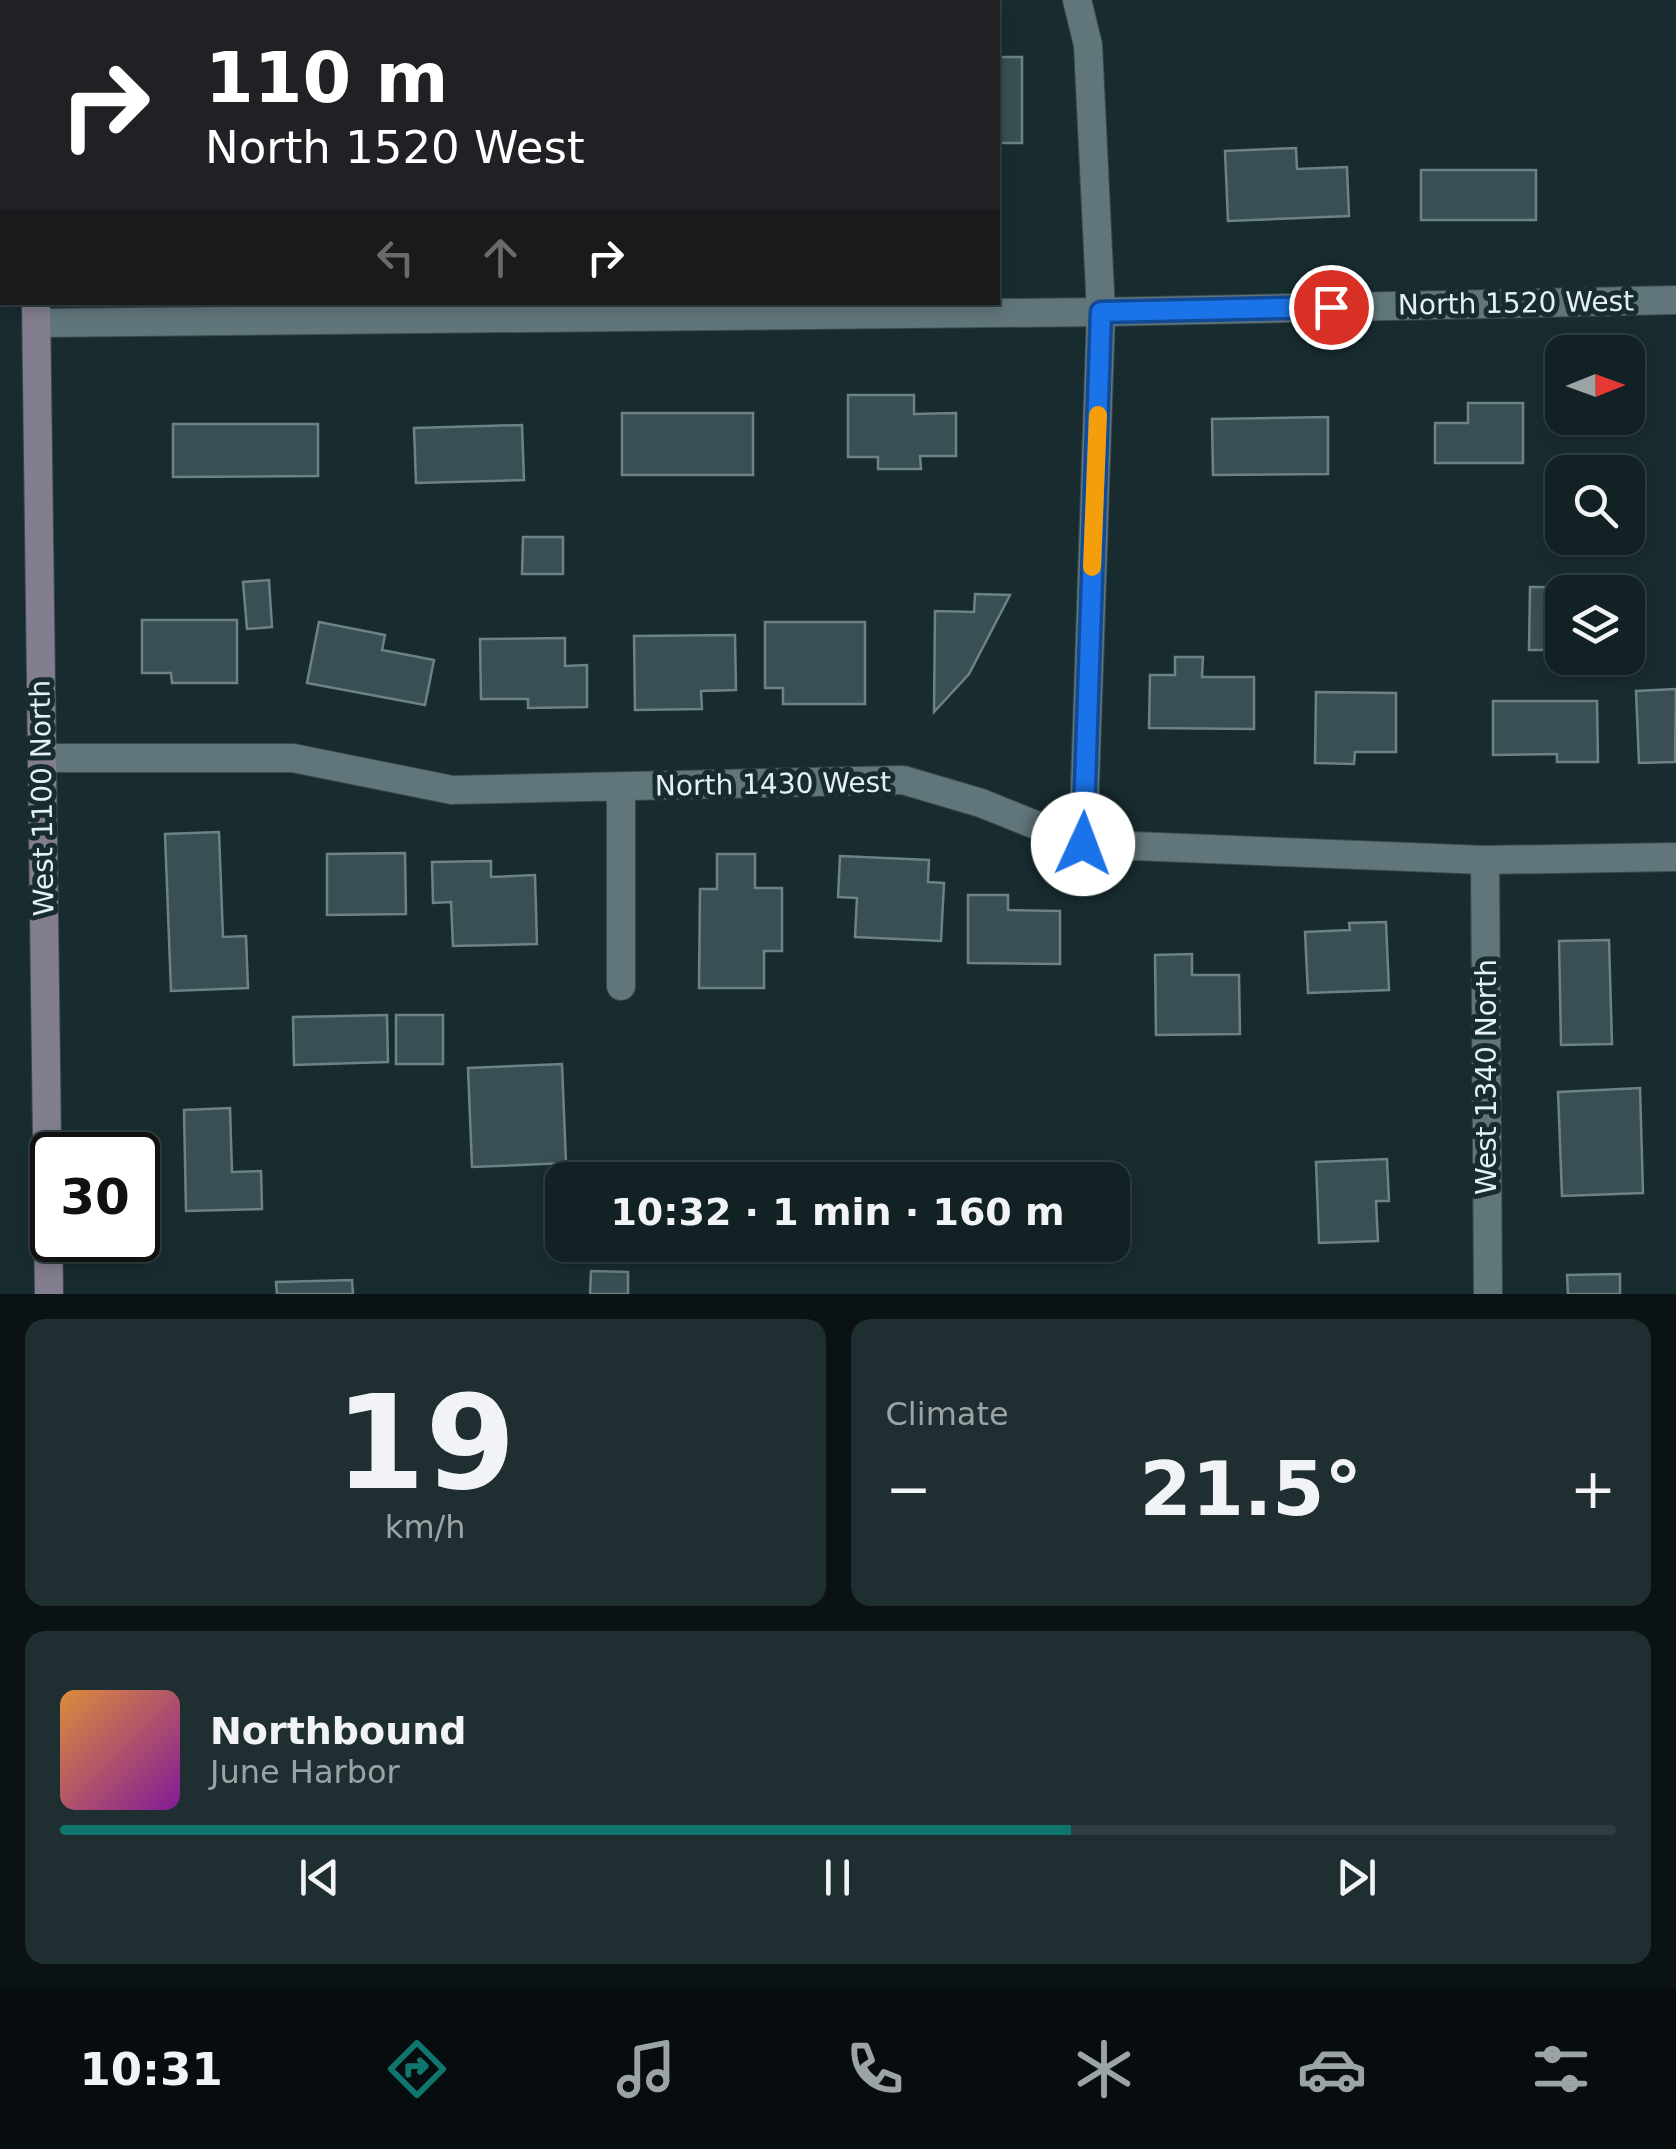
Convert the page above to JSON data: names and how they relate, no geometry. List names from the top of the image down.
{
  "streets": {
    "main road": ["West 1100 North"],
    "street": ["North 1520 West", "North 1430 West", "West 1340 North"]
  },
  "crossings": [
    ["North 1520 West", "West 1100 North"],
    ["North 1430 West", "West 1100 North"],
    ["North 1430 West", "West 1340 North"]
  ],
  "north": "right",
  "page": {
    "turn": ["110 m", "North 1520 West"],
    "limit": "30",
    "trip": "10:32 · 1 min · 160 m",
    "tile": [
      ["19", "km/h"],
      "Climate"
    ],
    "heat": ["−", "21.5°", "+"],
    "song": ["Northbound", "June Harbor"],
    "tabs": "10:31"
  }
}
